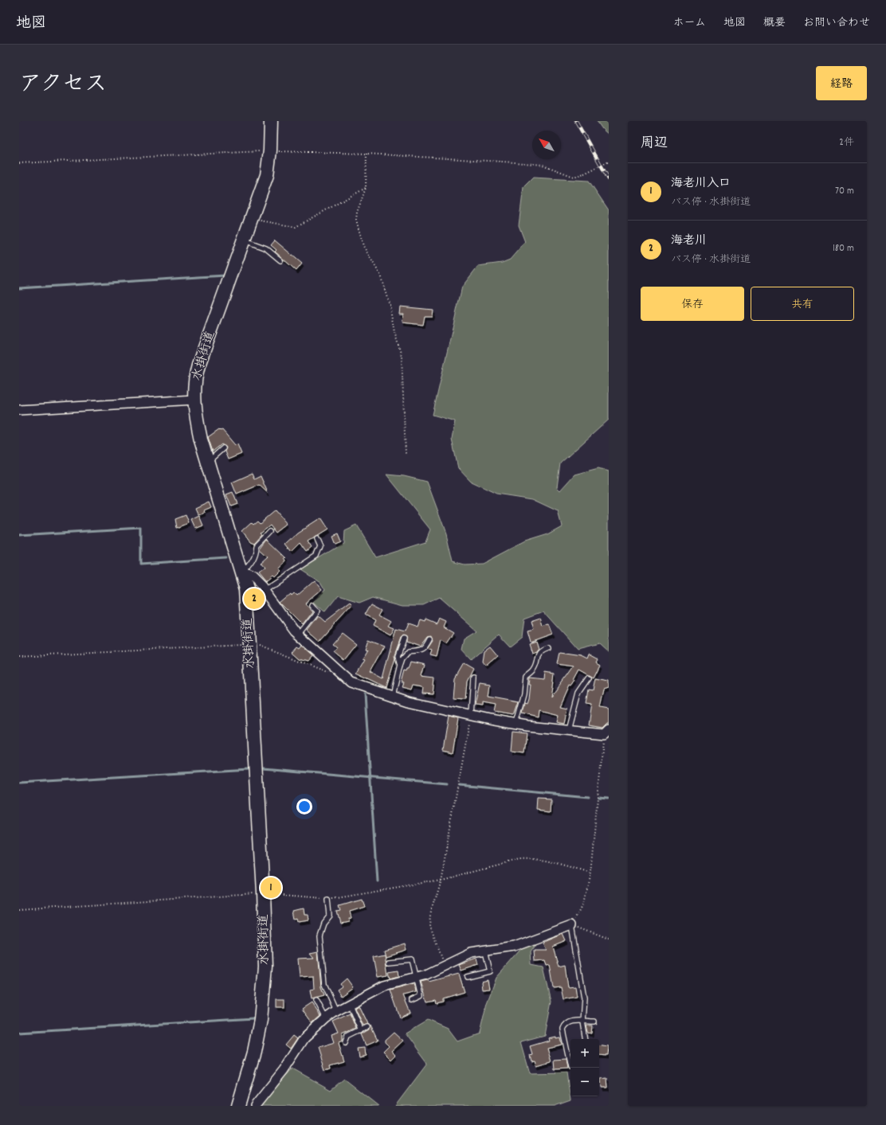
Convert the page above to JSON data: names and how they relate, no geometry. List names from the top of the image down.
{
  "streets": {
    "main road": ["水掛街道"]
  },
  "north": "top left",
  "page": {
    "header": "地図",
    "nav": [
      "ホーム",
      "地図",
      "概要",
      "お問い合わせ"
    ],
    "title": "アクセス",
    "buttons": [
      "経路",
      ["保存", "共有"]
    ],
    "heading": ["周辺", "2件"],
    "list": [
      {
        "mark": "1",
        "name": "海老川入口",
        "note": "バス停 · 水掛街道",
        "value": "70 m"
      },
      {
        "mark": "2",
        "name": "海老川",
        "note": "バス停 · 水掛街道",
        "value": "180 m"
      }
    ],
    "pins": ["2", "1"],
    "map_buttons": ["+", "−"]
  }
}
